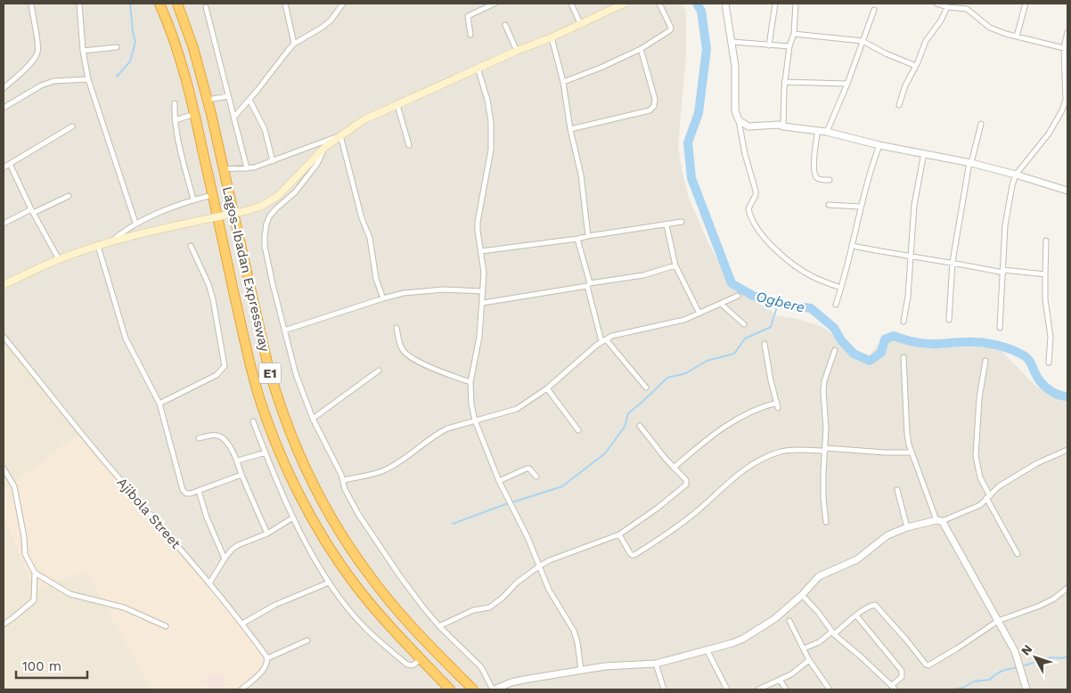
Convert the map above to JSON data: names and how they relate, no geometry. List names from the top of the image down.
{
  "streets": {
    "highway": ["Lagos-Ibadan Expressway", "E1"],
    "street": ["Ajibola Street"]
  },
  "water": ["Ogbere"],
  "scale_bar": "100 m",
  "north": "top left"
}
